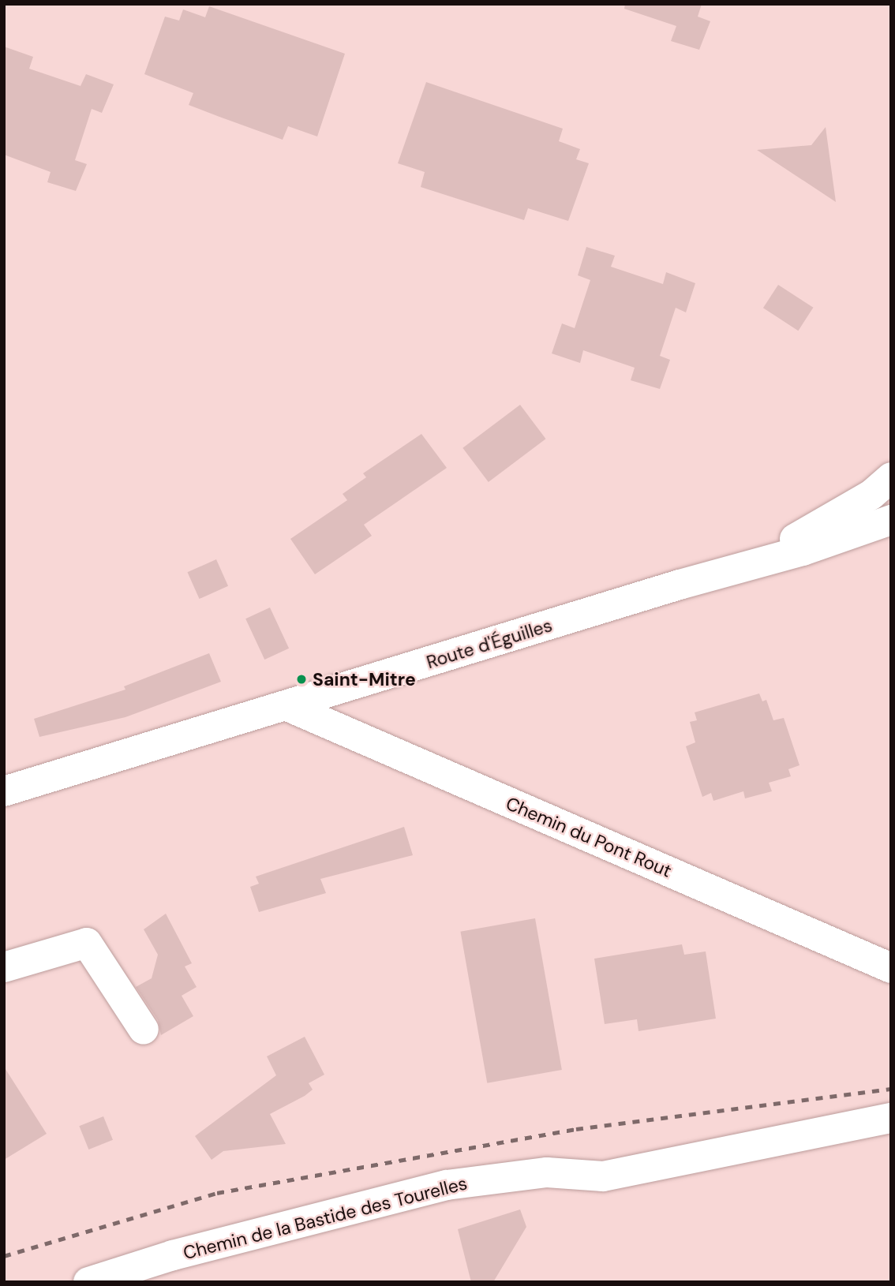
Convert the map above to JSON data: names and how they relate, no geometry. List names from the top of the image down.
{
  "streets": {
    "street": ["Route d'Éguilles", "Chemin du Pont Rout", "Chemin de la Bastide des Tourelles"]
  },
  "crossings": [
    ["Route d'Éguilles", "Chemin du Pont Rout"]
  ],
  "places": ["Saint-Mitre"]
}
